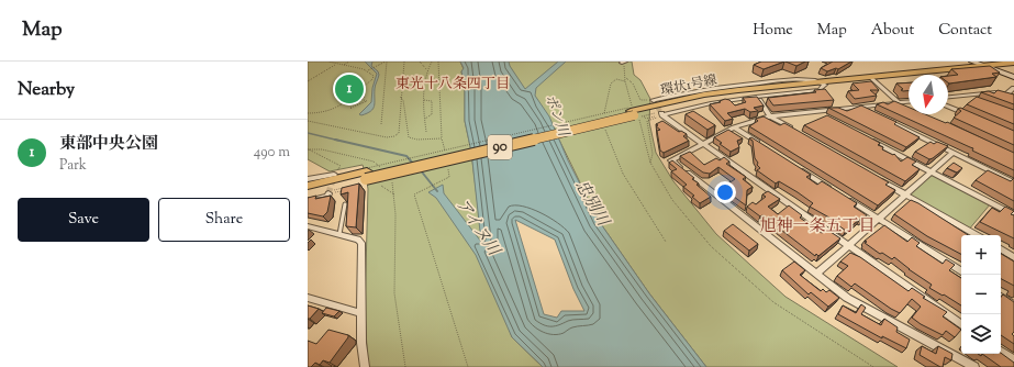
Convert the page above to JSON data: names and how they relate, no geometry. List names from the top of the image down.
{
  "streets": {
    "main road": ["環状1号線", "90"]
  },
  "crossings": [
    ["環状1号線", "90"]
  ],
  "districts": ["東光十八条四丁目", "旭神一条五丁目"],
  "water": ["ポン川", "忠別川", "アイヌ川"],
  "north": "bottom",
  "page": {
    "header": "Map",
    "nav": [
      "Home",
      "Map",
      "About",
      "Contact"
    ],
    "heading": "Nearby",
    "pins": "1",
    "list": [
      {
        "mark": "1",
        "name": "東部中央公園",
        "note": "Park",
        "value": "490 m"
      }
    ],
    "buttons": ["Save", "Share"],
    "map_buttons": ["+", "−"]
  }
}
